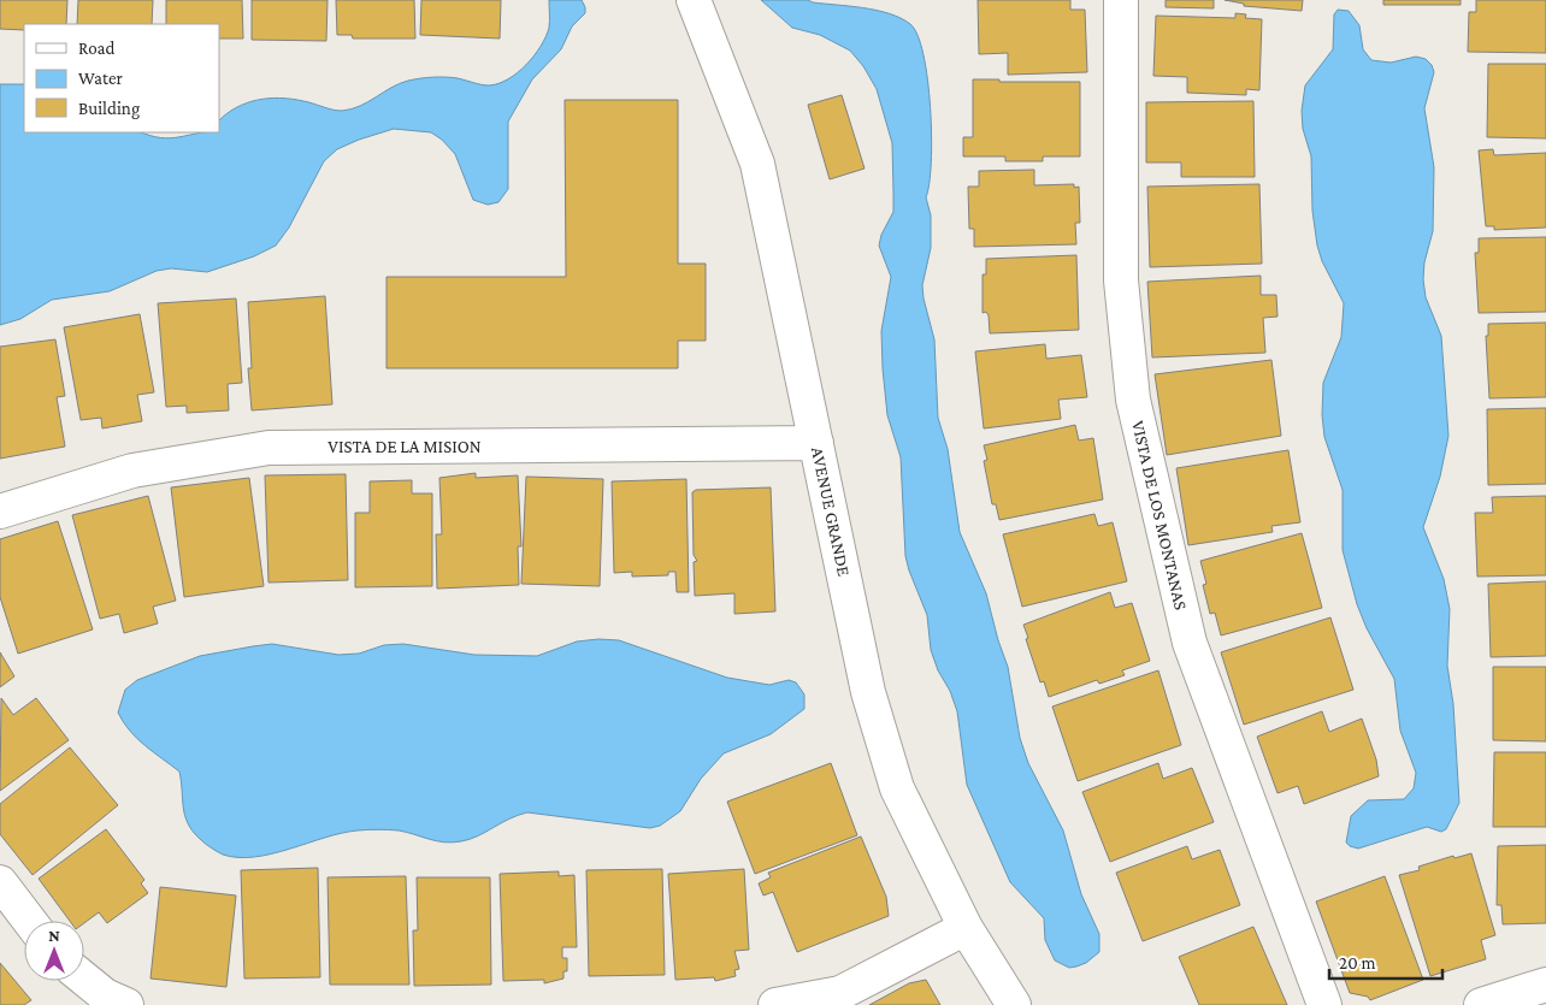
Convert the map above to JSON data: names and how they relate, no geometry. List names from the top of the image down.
{
  "streets": {
    "street": ["VISTA DE LA MISION", "AVENUE GRANDE", "VISTA DE LOS MONTANAS"]
  },
  "crossings": [
    ["VISTA DE LA MISION", "AVENUE GRANDE"]
  ],
  "legend": ["Road", "Water", "Building"],
  "scale_bar": "20 m",
  "north": "top"
}
